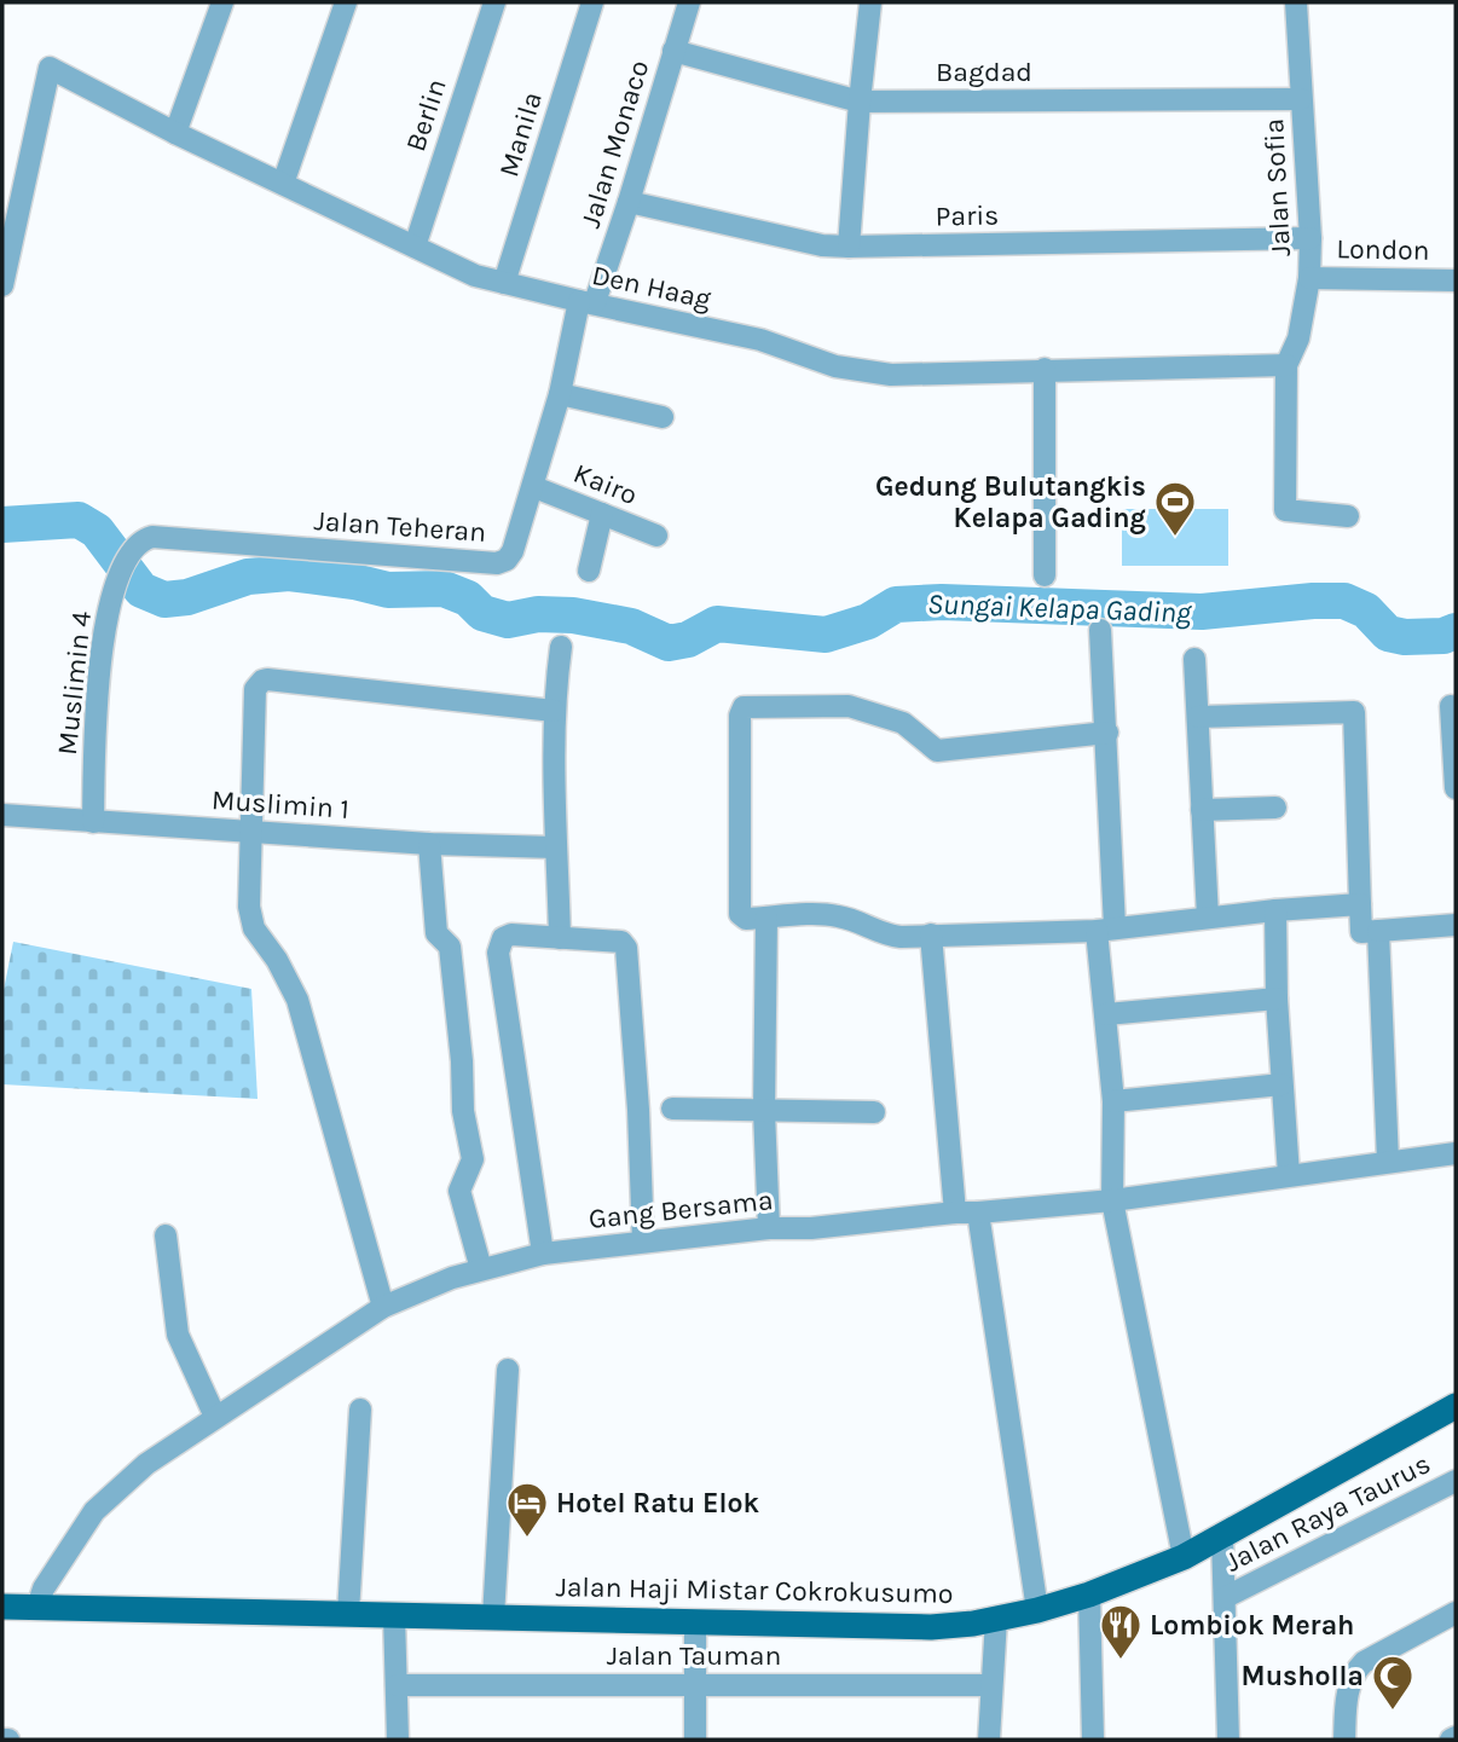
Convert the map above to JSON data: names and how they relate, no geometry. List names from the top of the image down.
{
  "streets": {
    "main road": ["Jalan Haji Mistar Cokrokusumo"],
    "street": [
      "Bagdad",
      "Berlin",
      "Manila",
      "Jalan Monaco",
      "Jalan Sofia",
      "Paris",
      "London",
      "Den Haag",
      "Kairo",
      "Jalan Teheran",
      "Muslimin 4",
      "Muslimin 1",
      "Gang Bersama",
      "Jalan Raya Taurus",
      "Jalan Tauman"
    ]
  },
  "crossings": [
    ["Bagdad", "Jalan Monaco"],
    ["Bagdad", "Jalan Sofia"],
    ["Berlin", "Den Haag"],
    ["Manila", "Den Haag"],
    ["Jalan Monaco", "Paris"],
    ["Jalan Monaco", "Den Haag"],
    ["Jalan Monaco", "Jalan Teheran"],
    ["Jalan Sofia", "Paris"],
    ["Jalan Sofia", "London"],
    ["Jalan Sofia", "Den Haag"],
    ["Den Haag", "Jalan Teheran"],
    ["Kairo", "Jalan Teheran"],
    ["Jalan Teheran", "Muslimin 4"],
    ["Muslimin 4", "Muslimin 1"],
    ["Gang Bersama", "Jalan Haji Mistar Cokrokusumo"]
  ],
  "water": ["Sungai Kelapa Gading"],
  "places": {
    "sports": ["Gedung Bulutangkis Kelapa Gading"],
    "hotel": ["Hotel Ratu Elok"],
    "restaurant": ["Lombiok Merah"],
    "mosque": ["Musholla"]
  }
}
